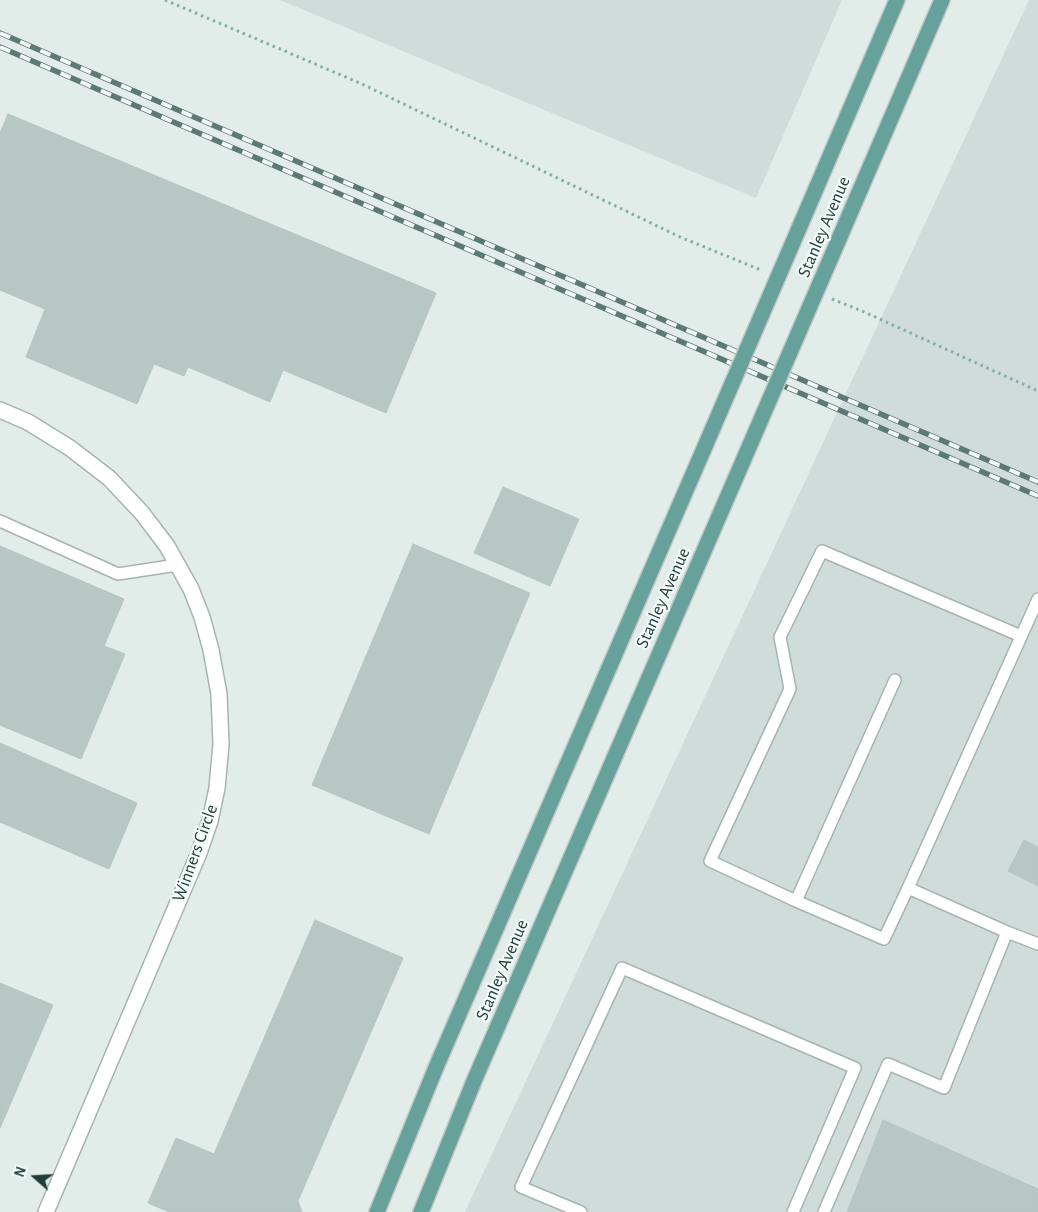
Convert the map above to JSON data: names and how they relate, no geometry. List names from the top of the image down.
{
  "streets": {
    "main road": ["Stanley Avenue"],
    "street": ["Winners Circle"]
  },
  "north": "left"
}
